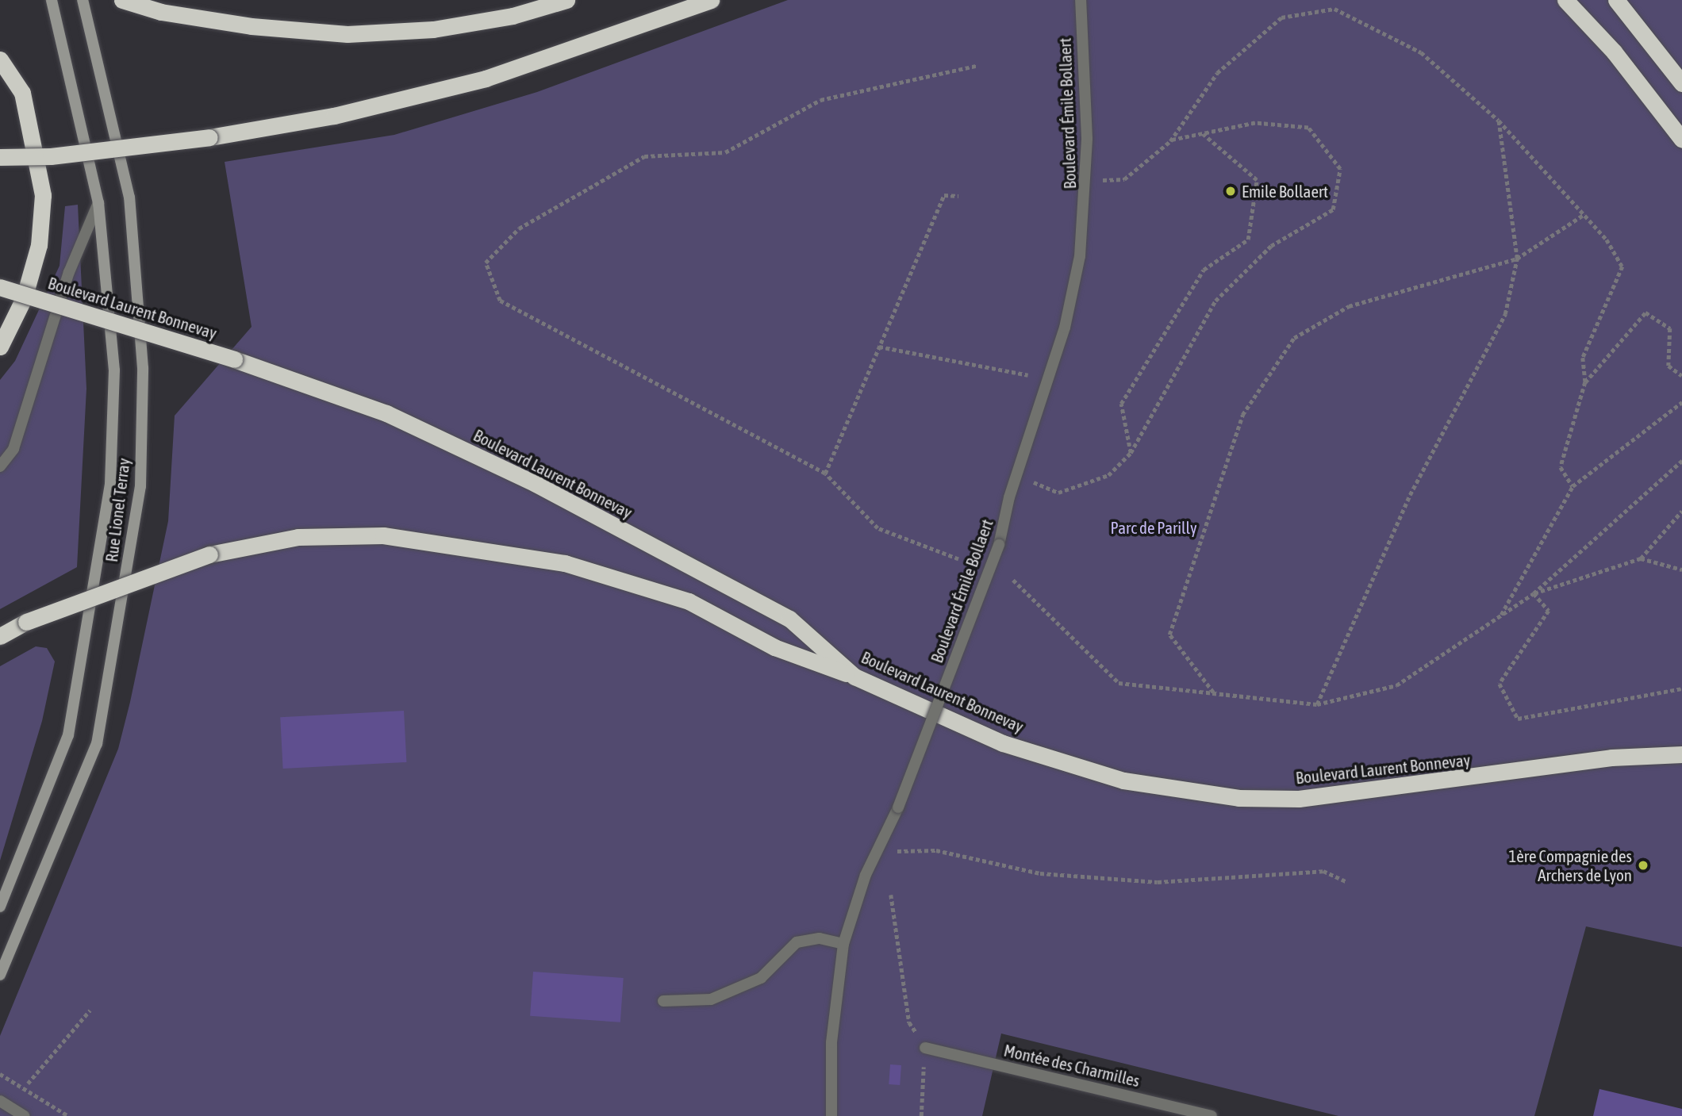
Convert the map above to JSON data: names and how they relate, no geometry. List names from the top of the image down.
{
  "streets": {
    "highway": ["Boulevard Laurent Bonnevay"],
    "main road": ["Rue Lionel Terray"],
    "street": ["Boulevard Émile Bollaert", "Montée des Charmilles"]
  },
  "parks": ["Parc de Parilly"],
  "places": ["Emile Bollaert", "1ère Compagnie des Archers de Lyon"]
}
